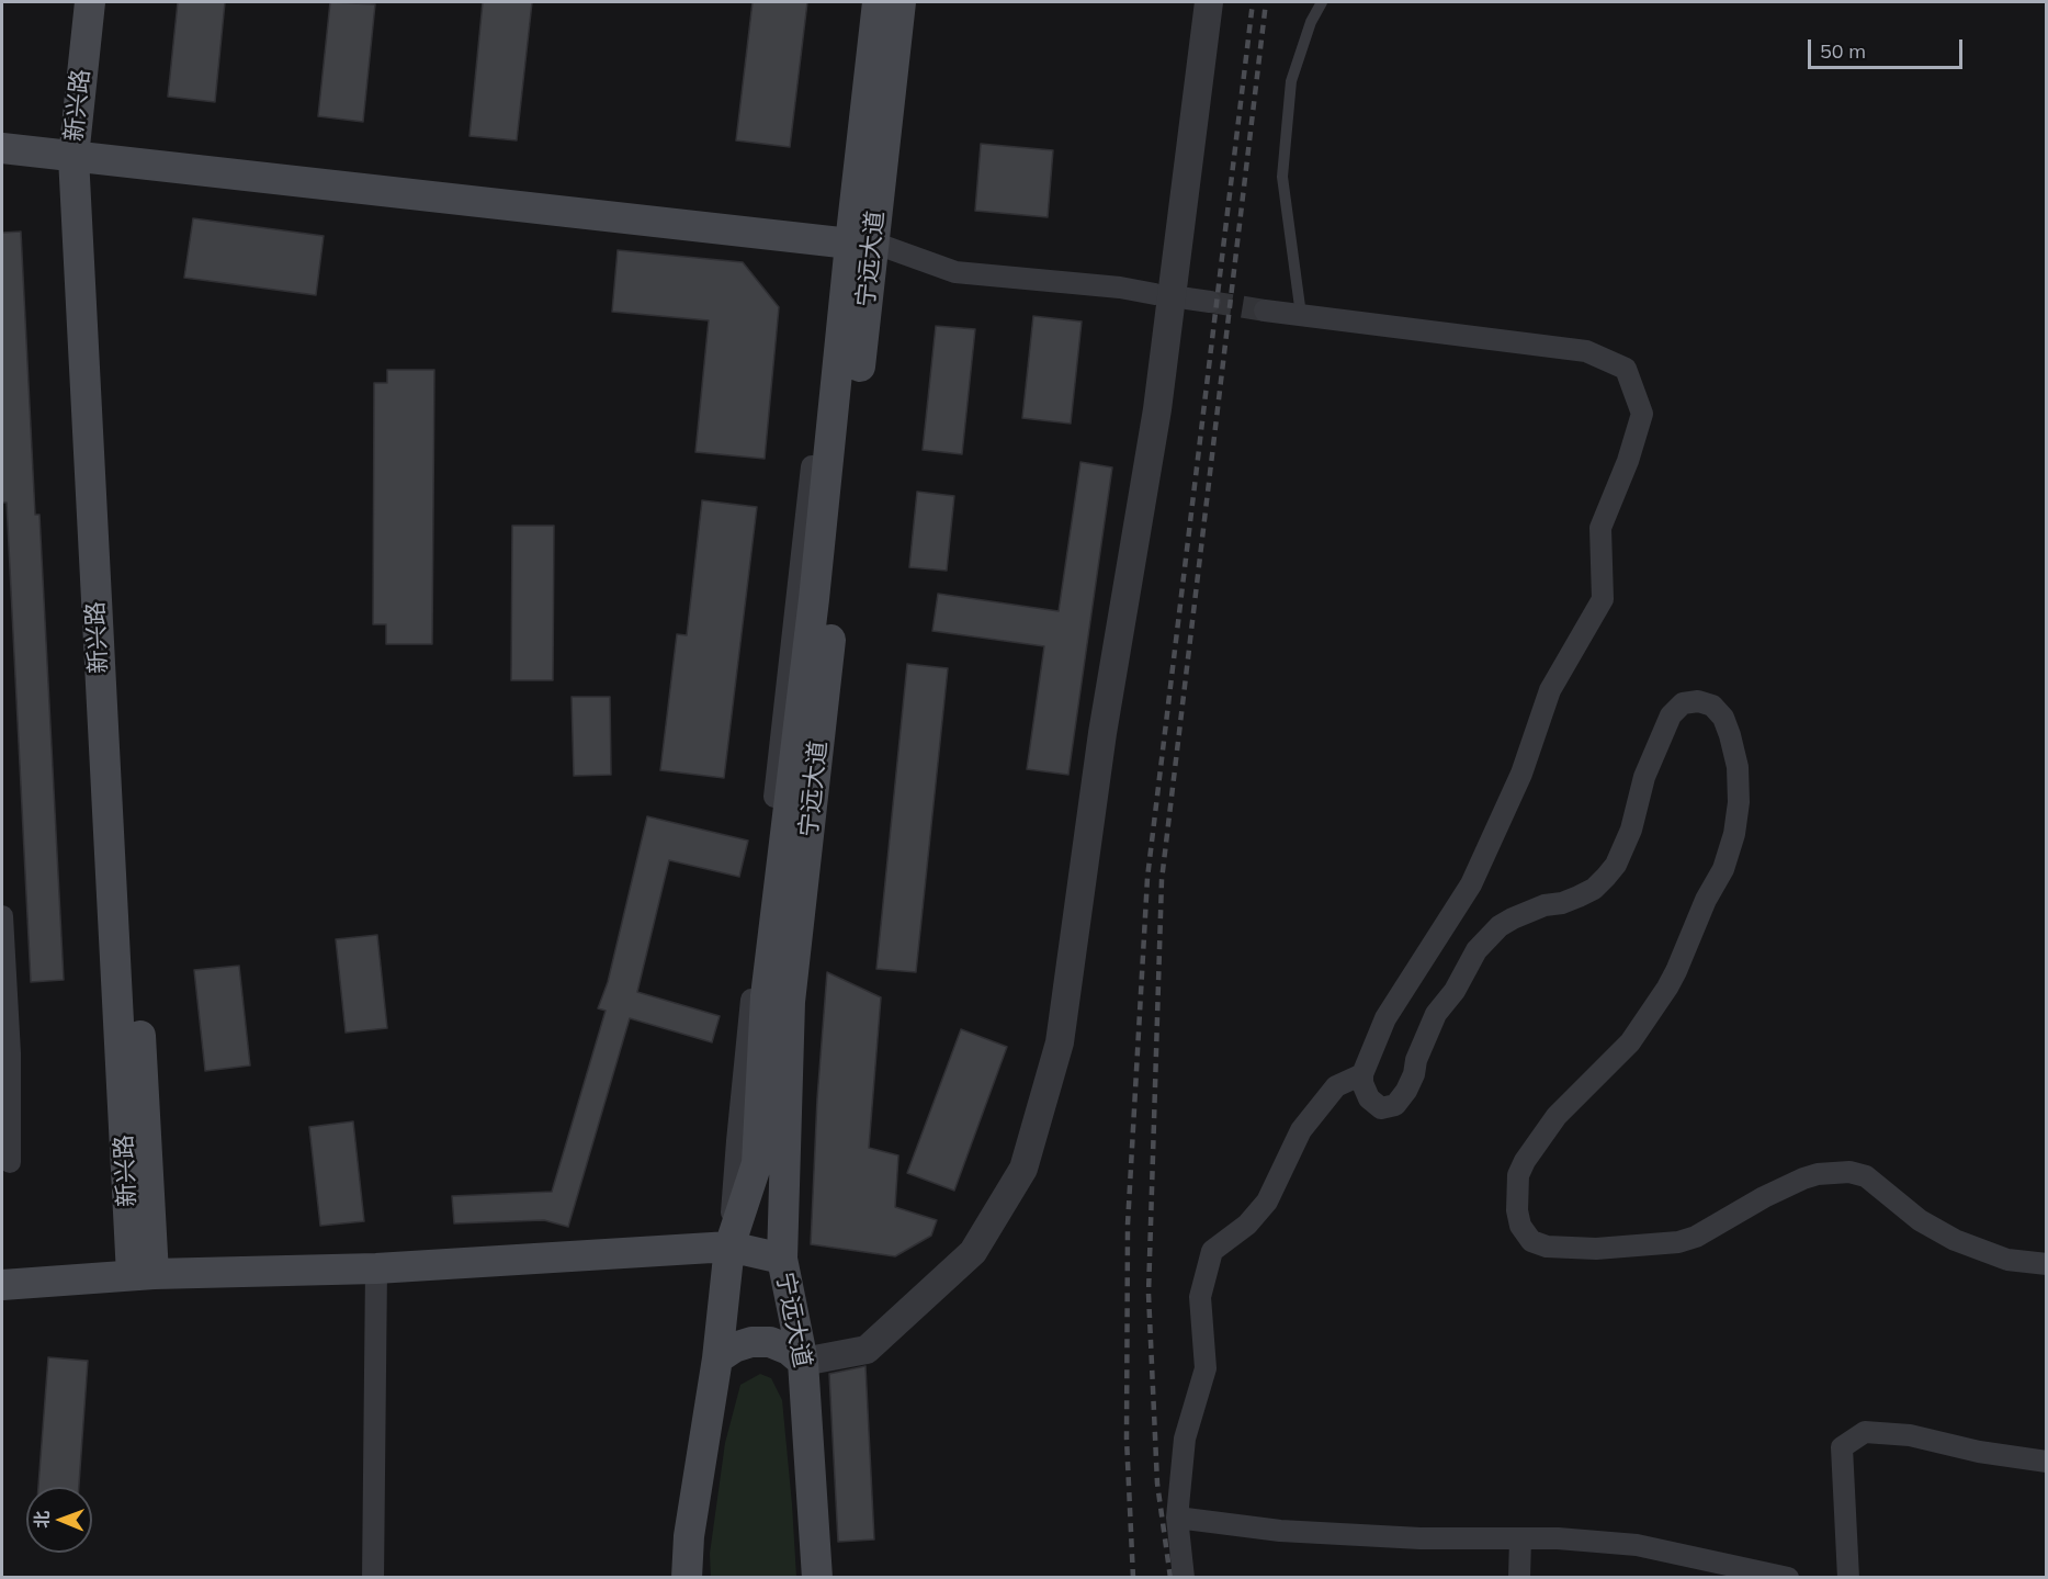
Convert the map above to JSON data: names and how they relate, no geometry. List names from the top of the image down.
{
  "streets": {
    "main road": ["新兴路", "宁远大道"]
  },
  "scale_bar": "50 m",
  "north": "left"
}
